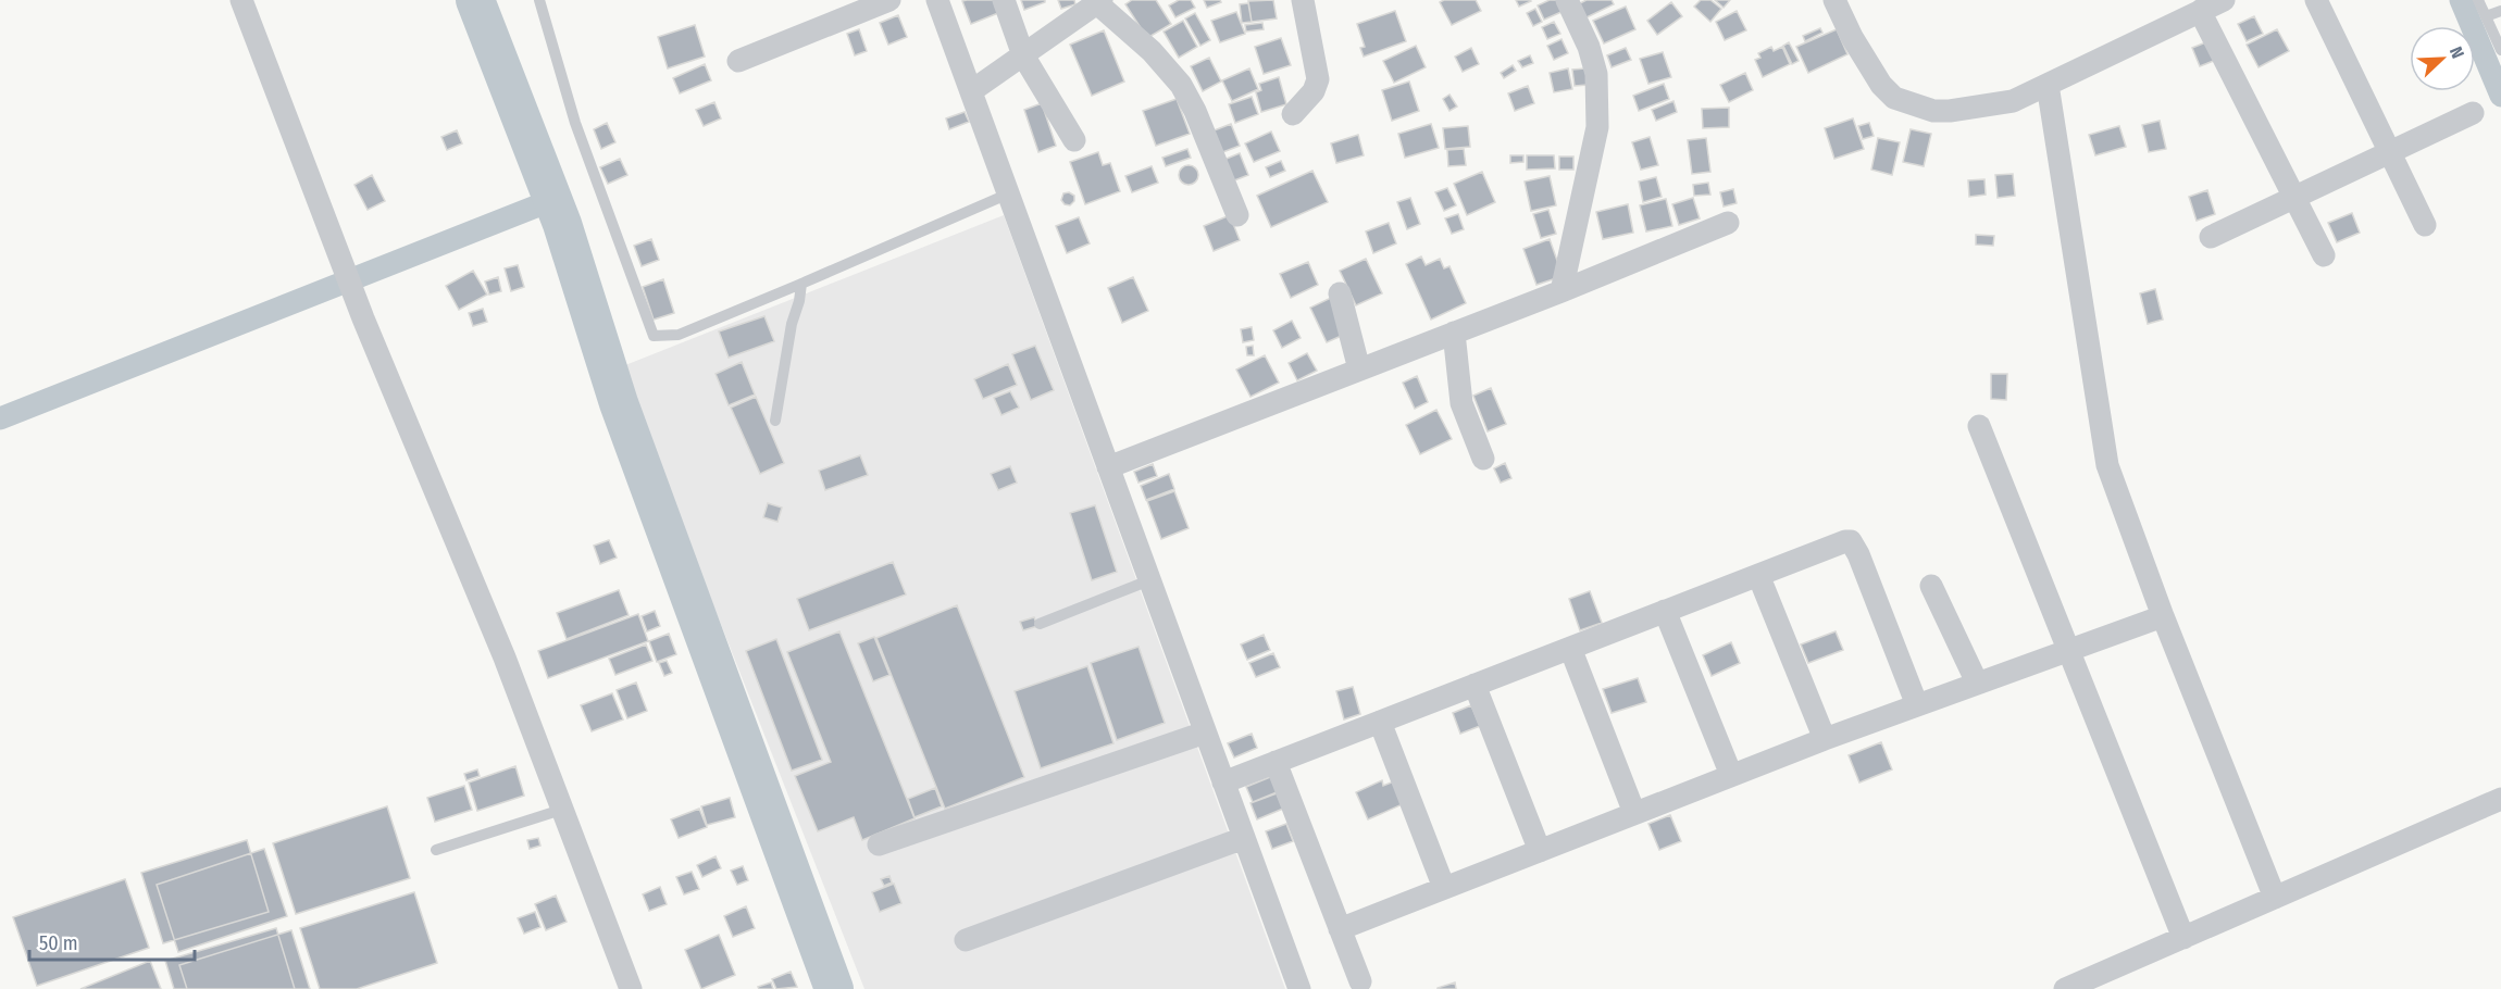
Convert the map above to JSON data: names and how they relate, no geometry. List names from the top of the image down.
{
  "scale_bar": "50 m",
  "north": "top right"
}
